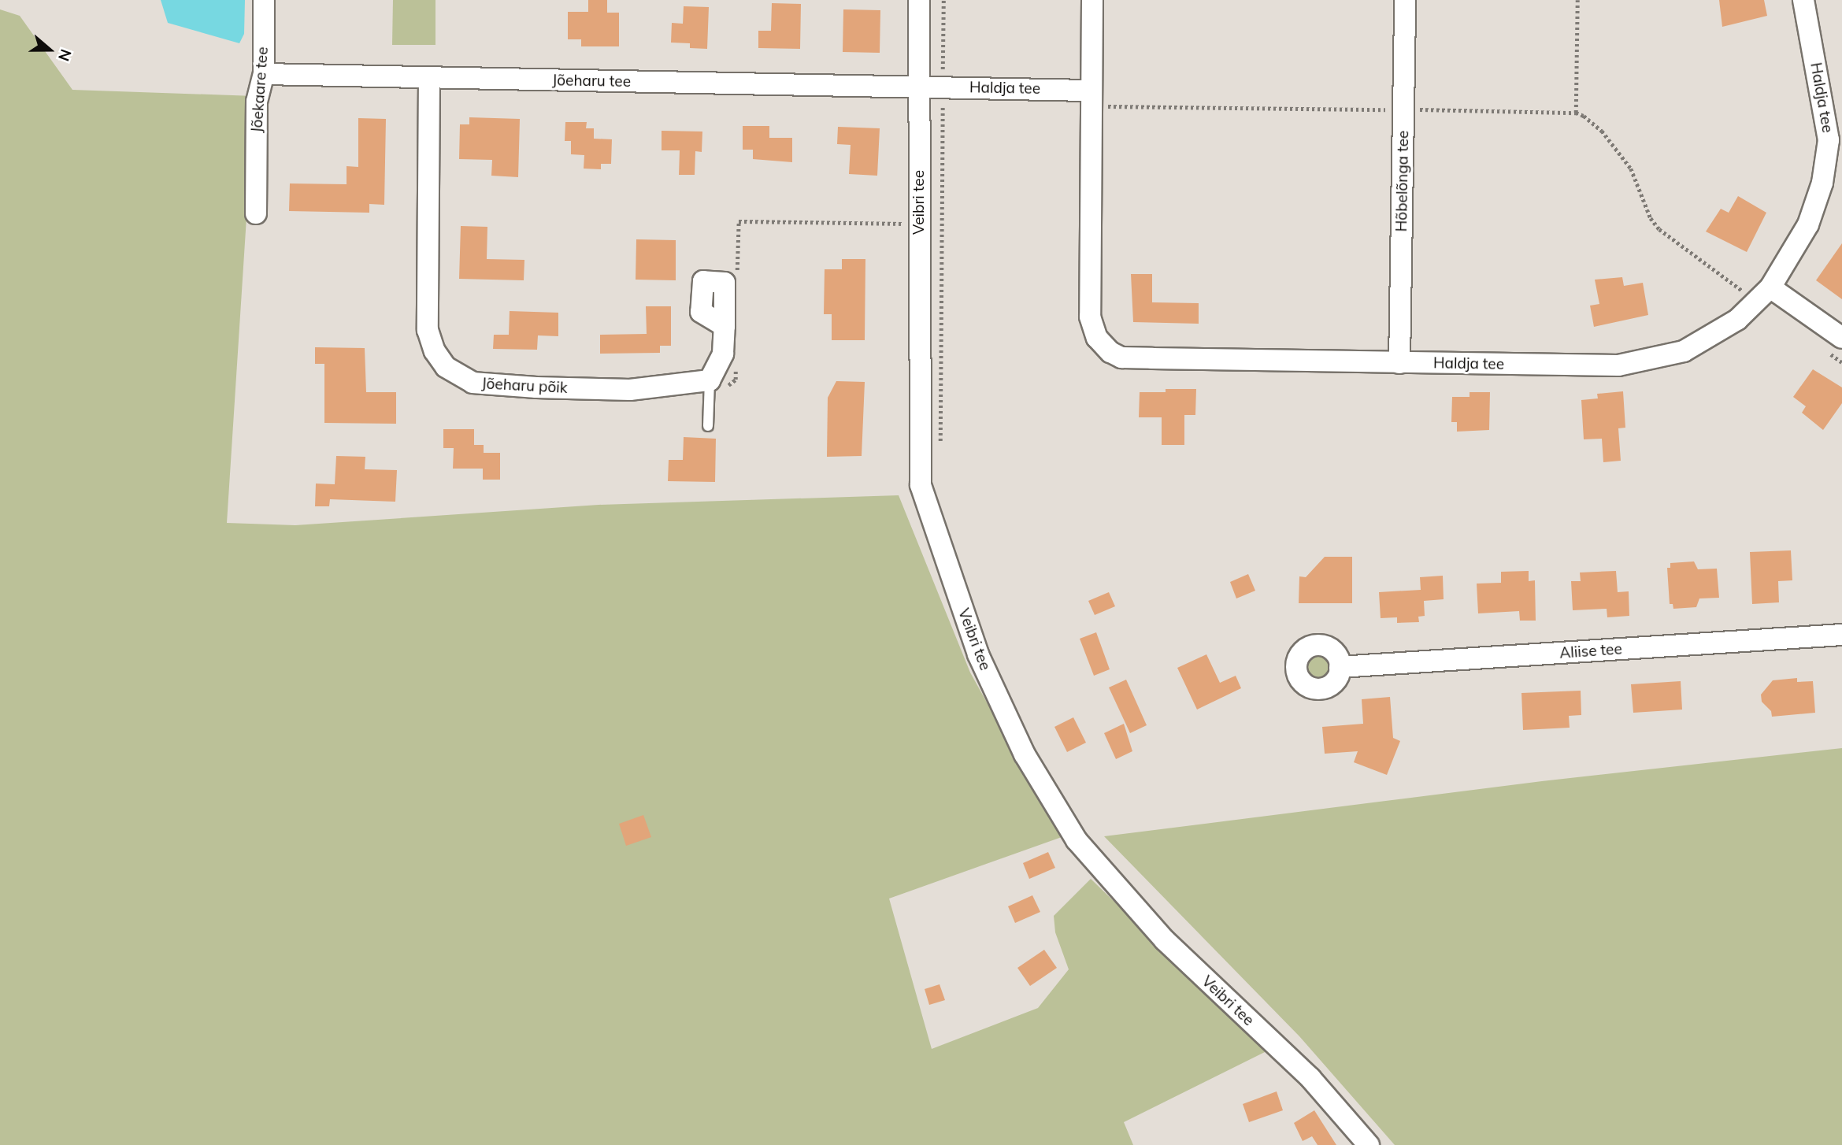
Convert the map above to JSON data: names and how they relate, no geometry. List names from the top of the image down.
{
  "streets": {
    "street": [
      "Jõeharu tee",
      "Haldja tee",
      "Jõekaare tee",
      "Hõbelõnga tee",
      "Veibri tee",
      "Jõeharu põik",
      "Aliise tee"
    ]
  },
  "crossings": [
    ["Jõeharu tee", "Haldja tee"],
    ["Jõeharu tee", "Jõekaare tee"],
    ["Jõeharu tee", "Veibri tee"],
    ["Jõeharu tee", "Jõeharu põik"],
    ["Haldja tee", "Hõbelõnga tee"],
    ["Haldja tee", "Veibri tee"]
  ],
  "north": "right"
}
